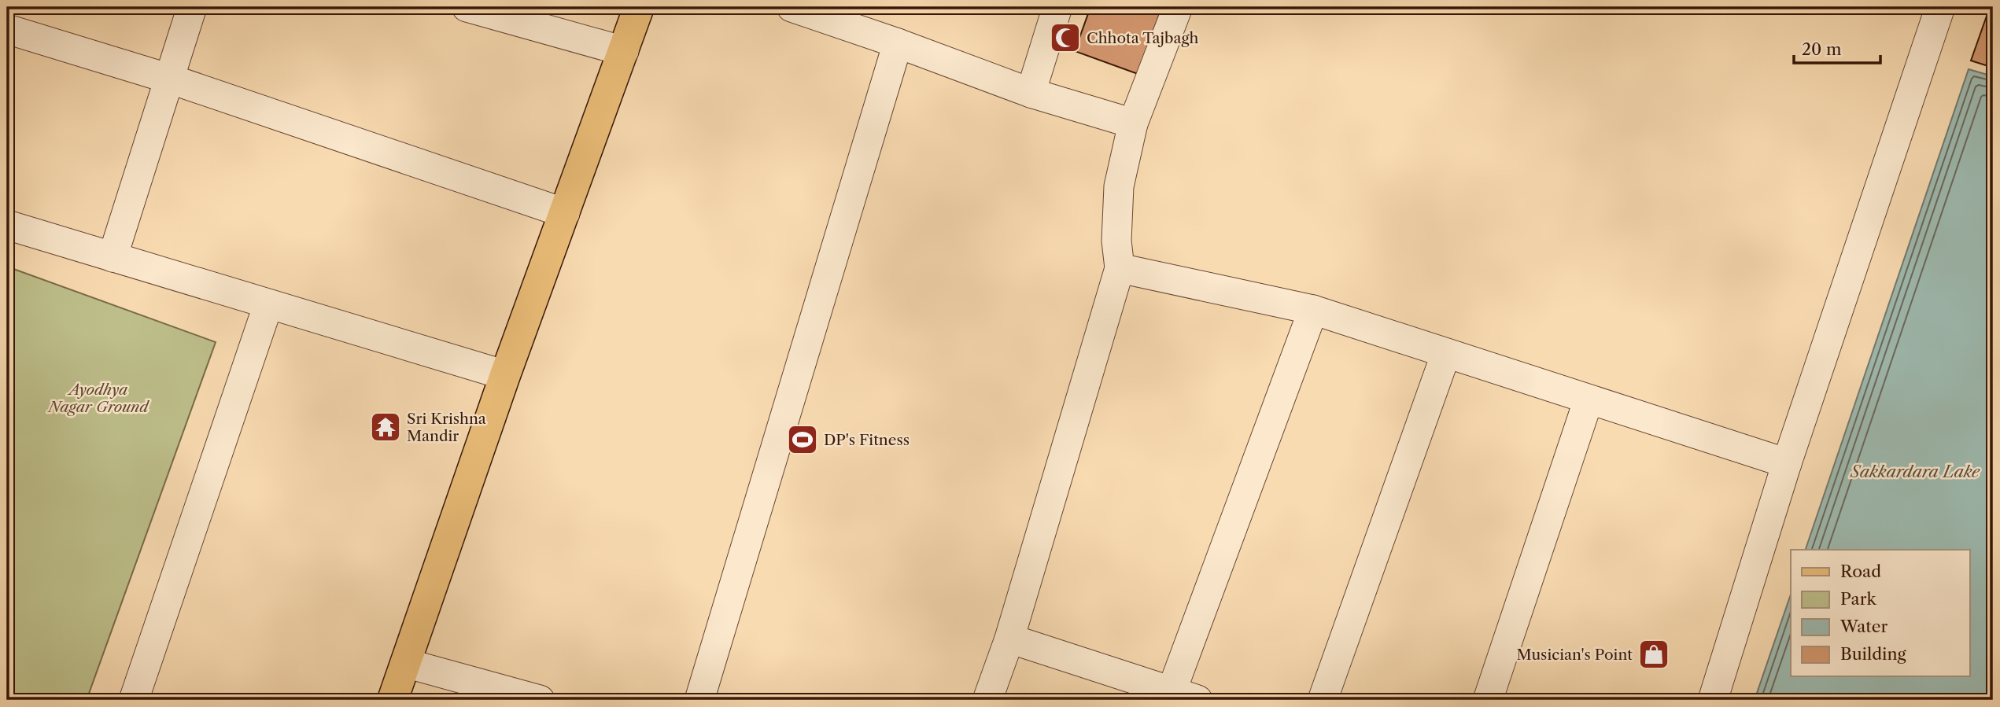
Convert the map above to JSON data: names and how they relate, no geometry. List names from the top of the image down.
{
  "water": ["Sakkardara Lake"],
  "parks": ["Ayodhya Nagar Ground"],
  "places": {
    "mosque": ["Chhota Tajbagh"],
    "temple": ["Sri Krishna Mandir"],
    "sports": ["DP's Fitness"],
    "shop": ["Musician's Point"]
  },
  "legend": [
    "Road",
    "Park",
    "Water",
    "Building"
  ],
  "scale_bar": "20 m"
}
